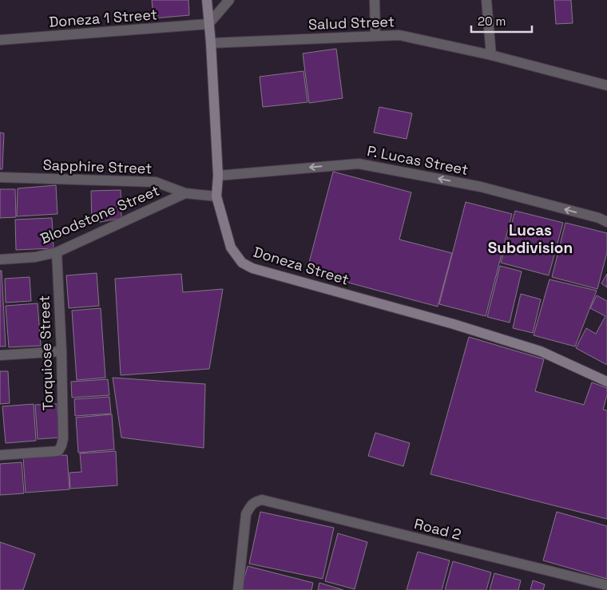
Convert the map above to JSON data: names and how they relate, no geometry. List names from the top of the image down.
{
  "streets": {
    "street": [
      "Doneza 1 Street",
      "Salud Street",
      "P. Lucas Street",
      "Sapphire Street",
      "Bloodstone Street",
      "Doneza Street",
      "Torquiose Street",
      "Road 2"
    ]
  },
  "crossings": [
    ["Doneza 1 Street", "Doneza Street"],
    ["Salud Street", "Doneza Street"],
    ["P. Lucas Street", "Doneza Street"],
    ["Sapphire Street", "Bloodstone Street"],
    ["Sapphire Street", "Doneza Street"],
    ["Bloodstone Street", "Torquiose Street"]
  ],
  "one_way": ["P. Lucas Street"],
  "districts": ["Lucas Subdivision"],
  "scale_bar": "20 m"
}
